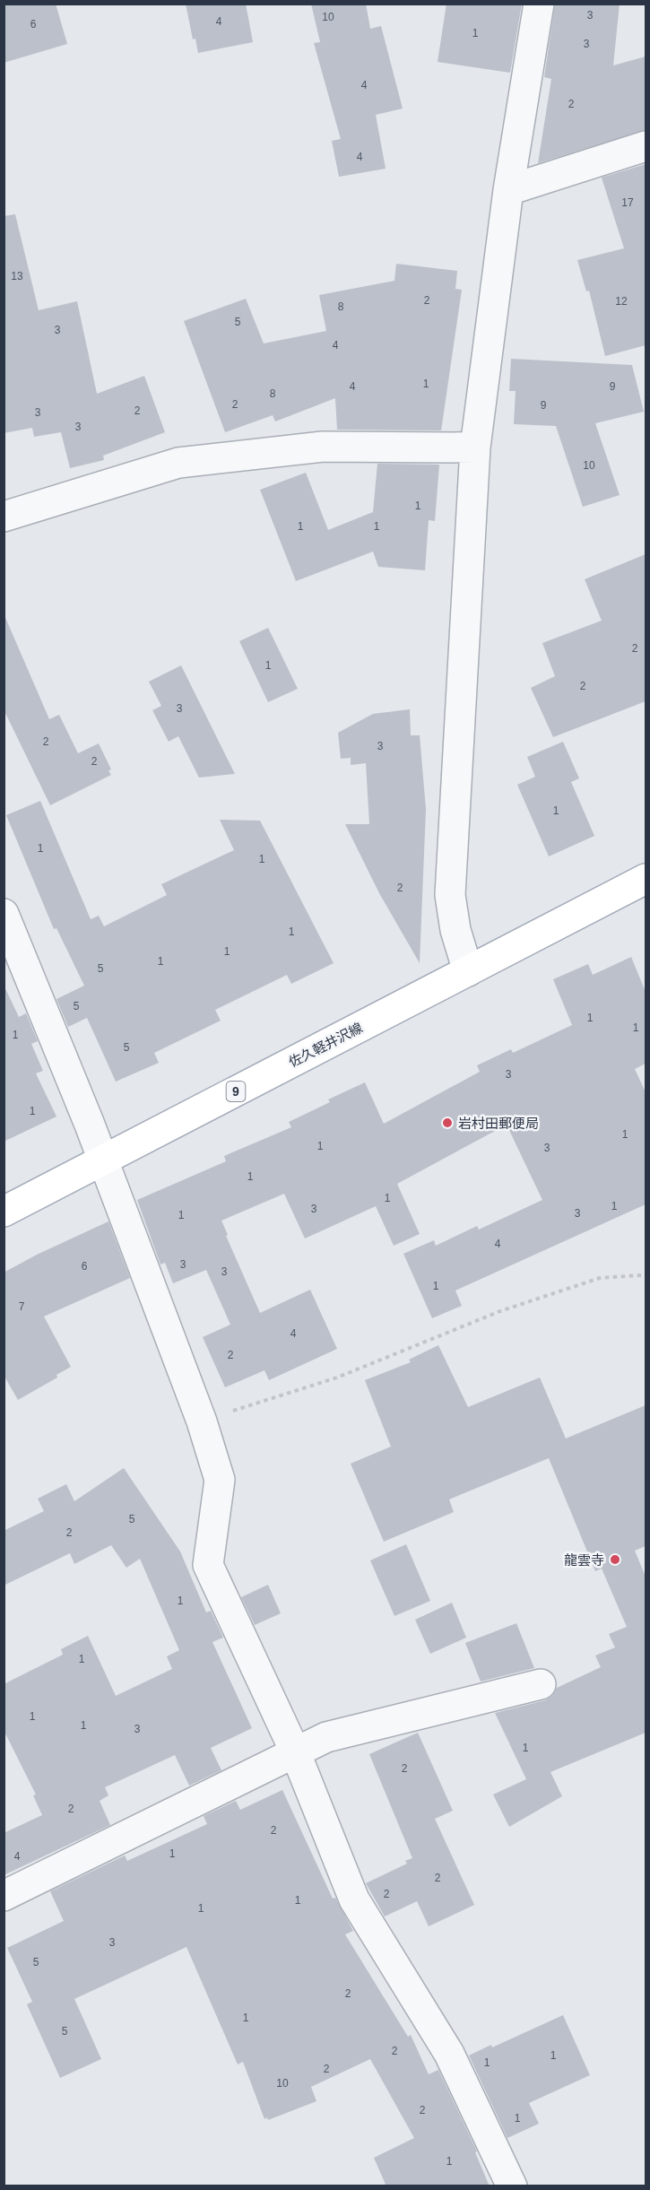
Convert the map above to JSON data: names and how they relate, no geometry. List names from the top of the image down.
{
  "streets": {
    "main road": ["佐久軽井沢線", "9"]
  },
  "places": ["岩村田郵便局", "龍雲寺"],
  "house_numbers": [
    "3",
    "10",
    "4",
    "6",
    "1",
    "3",
    "4",
    "2",
    "4",
    "17",
    "13",
    "2",
    "12",
    "8",
    "5",
    "3",
    "4",
    "1",
    "4",
    "9",
    "8",
    "2",
    "9",
    "2",
    "3",
    "3",
    "10",
    "1",
    "1",
    "1",
    "2",
    "1",
    "2",
    "3",
    "2",
    "3",
    "2",
    "1",
    "1",
    "1",
    "2",
    "1",
    "1",
    "1",
    "5",
    "5",
    "1",
    "1",
    "1",
    "5",
    "3",
    "1",
    "1",
    "1",
    "3",
    "1",
    "1",
    "1",
    "3",
    "3",
    "1",
    "4",
    "3",
    "6",
    "3",
    "1",
    "7",
    "4",
    "2",
    "5",
    "2",
    "1",
    "1",
    "1",
    "1",
    "3",
    "1",
    "2",
    "2",
    "2",
    "1",
    "4",
    "2",
    "2",
    "1",
    "1",
    "3",
    "5",
    "2",
    "1",
    "5",
    "2",
    "1",
    "1",
    "2",
    "10",
    "2",
    "1",
    "1"
  ]
}
